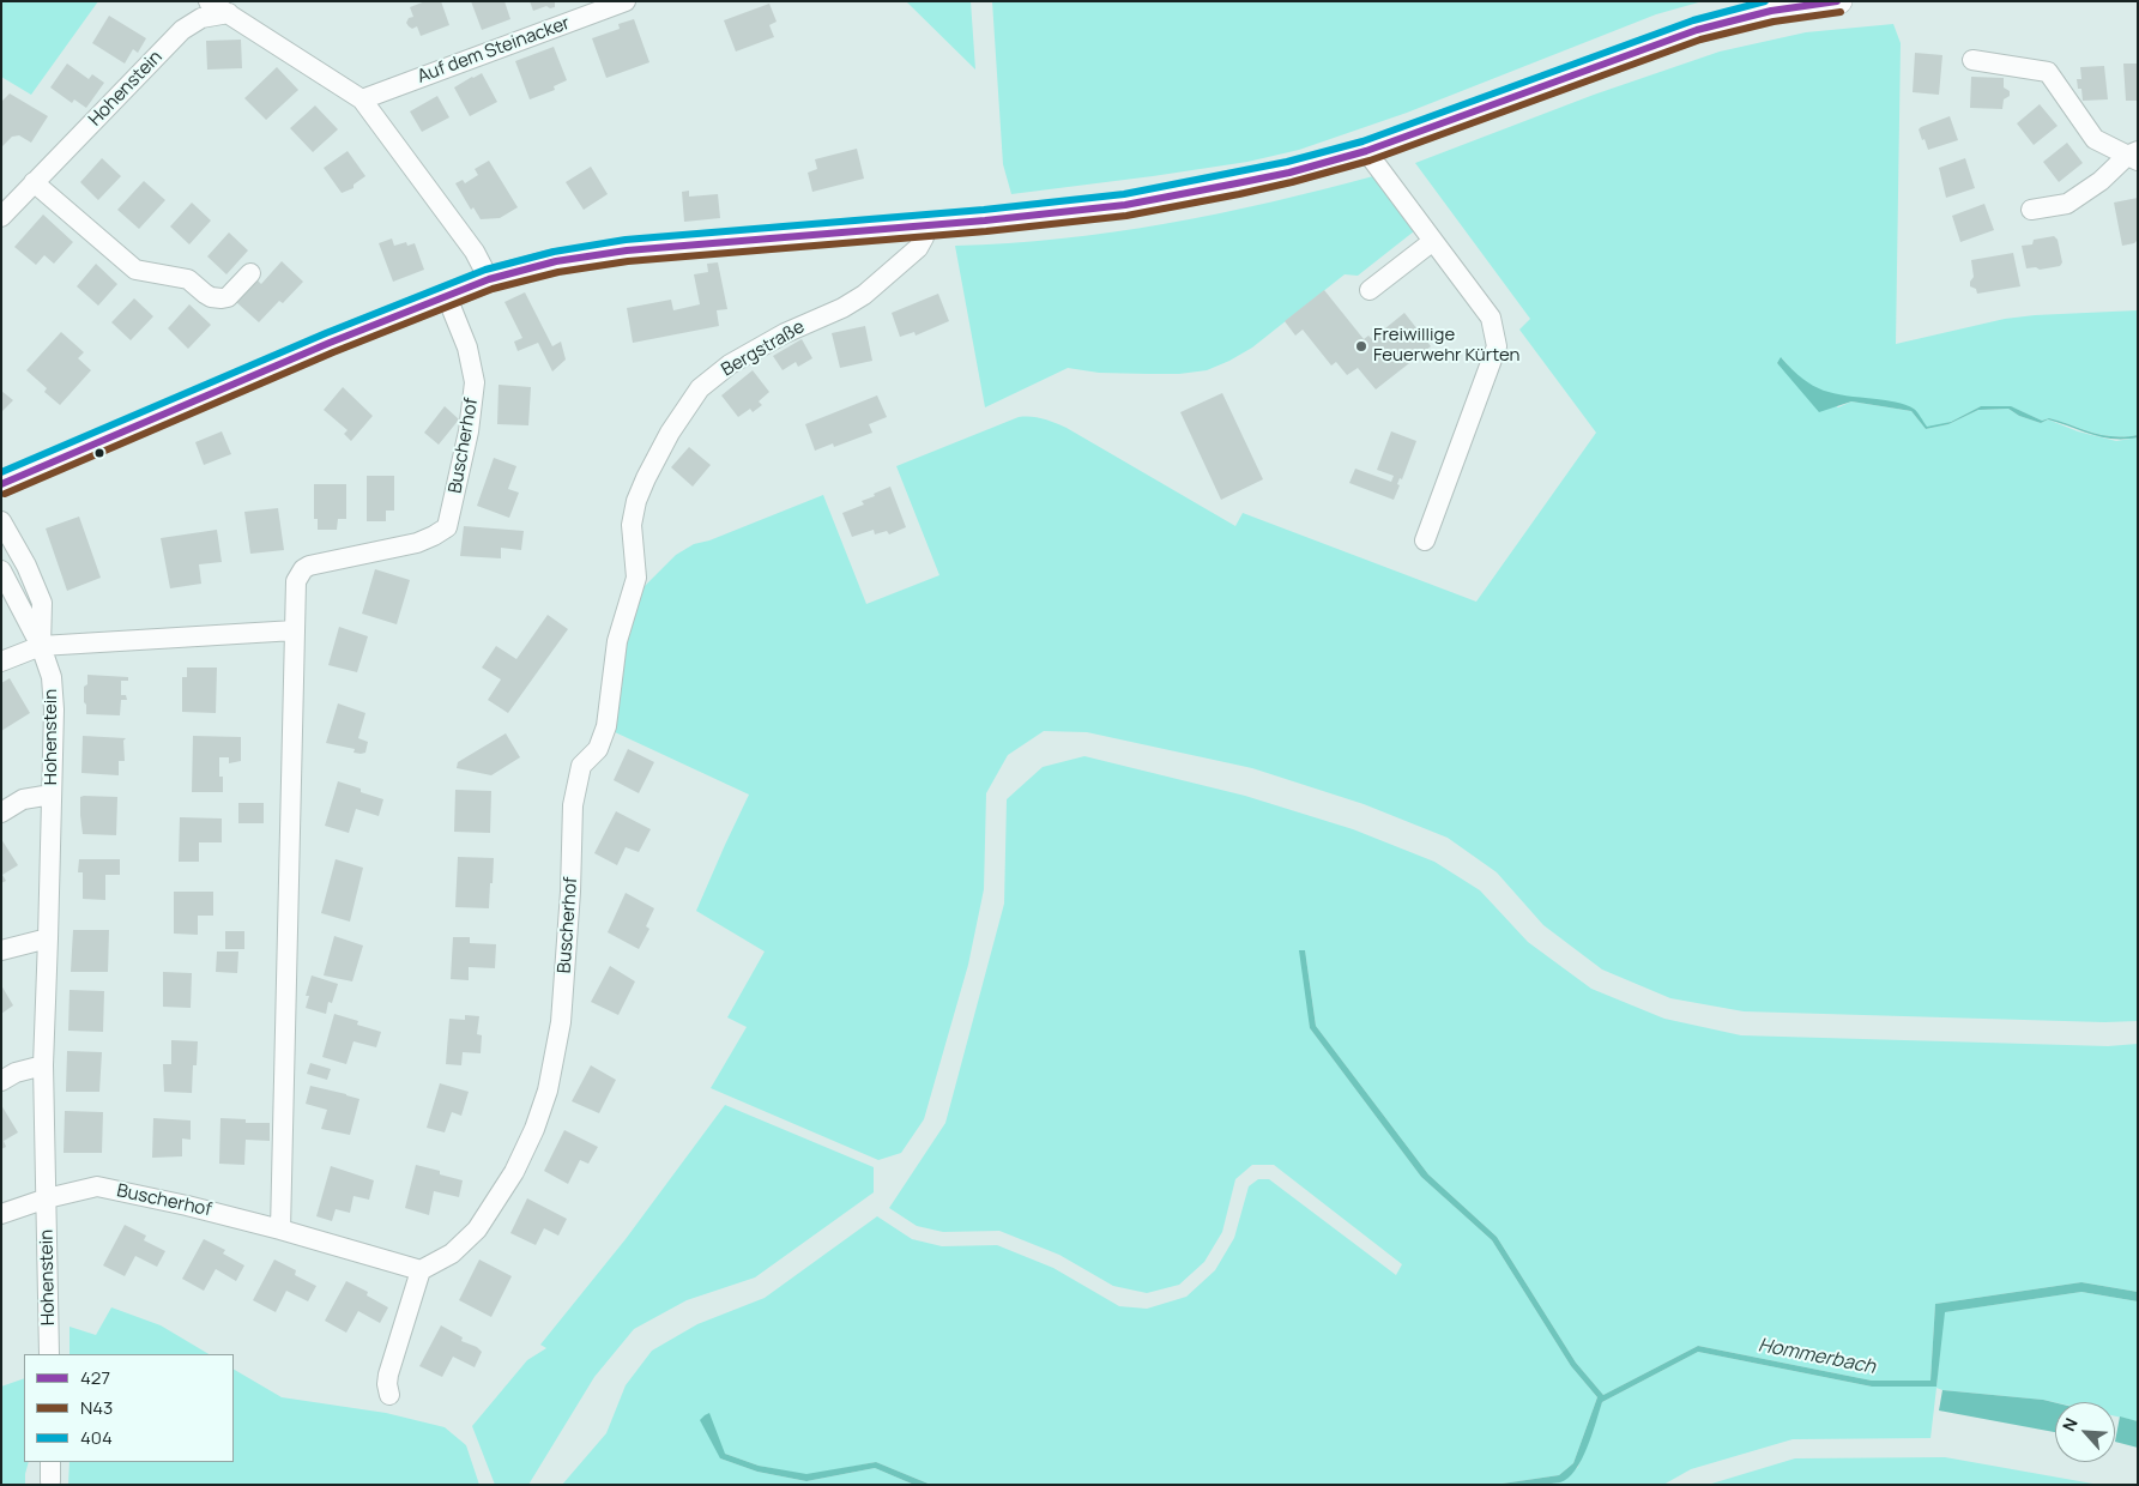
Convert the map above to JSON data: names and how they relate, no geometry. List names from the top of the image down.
{
  "streets": {
    "street": [
      "Auf dem Steinacker",
      "Hohenstein",
      "Bergstraße",
      "Buscherhof"
    ]
  },
  "crossings": [
    ["Hohenstein", "Buscherhof"],
    ["Bergstraße", "Buscherhof"]
  ],
  "water": ["Hommerbach"],
  "places": ["Freiwillige Feuerwehr Kürten"],
  "lines": ["transit line 427", "transit line 404", "transit line N43"],
  "legend": ["427", "N43", "404"],
  "north": "top left"
}
